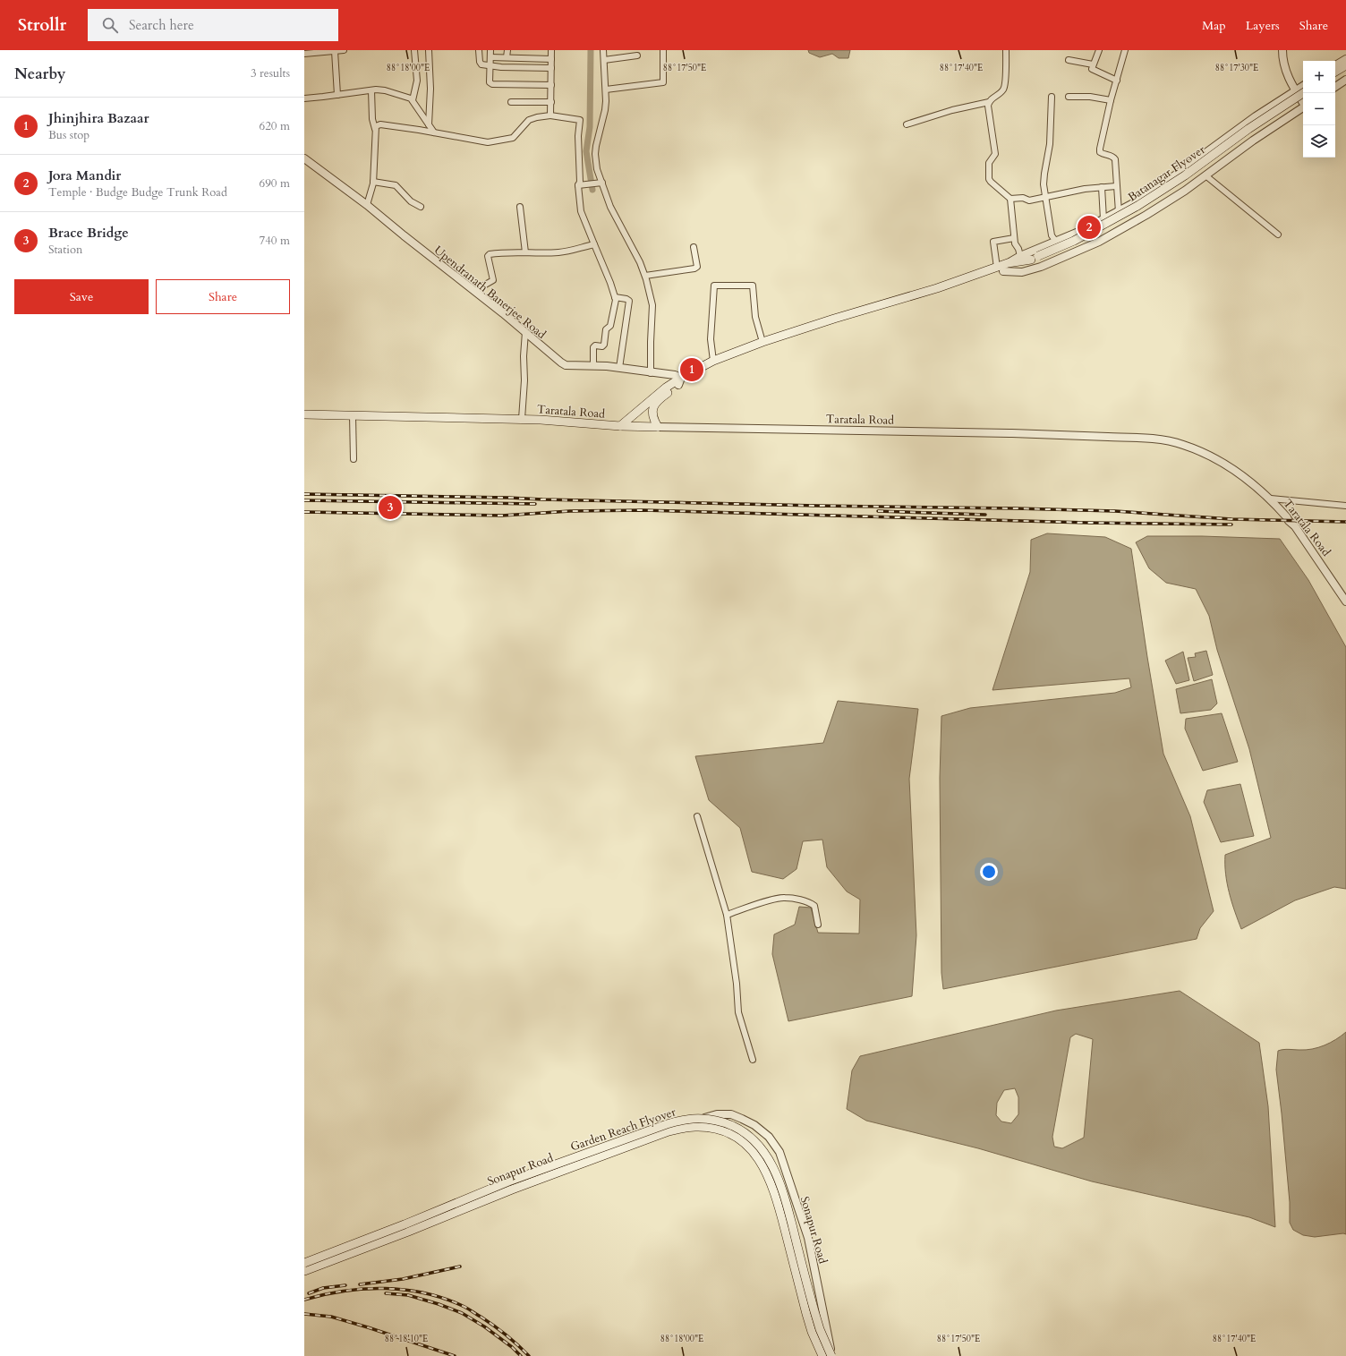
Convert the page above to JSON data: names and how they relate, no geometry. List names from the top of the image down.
{
  "streets": {
    "main road": ["Batanagar Flyover", "Taratala Road", "Garden Reach Flyover"],
    "street": ["Upendranath Banerjee Road", "Sonapur Road"]
  },
  "crossings": [
    ["Garden Reach Flyover", "Sonapur Road"]
  ],
  "page": {
    "header": "Strollr",
    "search": "Search here",
    "nav": ["Map", "Layers", "Share"],
    "heading": ["Nearby", "3 results"],
    "map_buttons": ["+", "−"],
    "list": [
      {
        "mark": "1",
        "name": "Jhinjhira Bazaar",
        "note": "Bus stop",
        "value": "620 m"
      },
      {
        "mark": "2",
        "name": "Jora Mandir",
        "note": "Temple · Budge Budge Trunk Road",
        "value": "690 m"
      },
      {
        "mark": "3",
        "name": "Brace Bridge",
        "note": "Station",
        "value": "740 m"
      }
    ],
    "pins": ["2", "1", "3"],
    "buttons": ["Save", "Share"]
  },
  "coordinates": [
    "88°18'00\"E",
    "88°17'50\"E",
    "88°17'40\"E",
    "88°17'30\"E",
    "88°18'10\"E"
  ]
}
